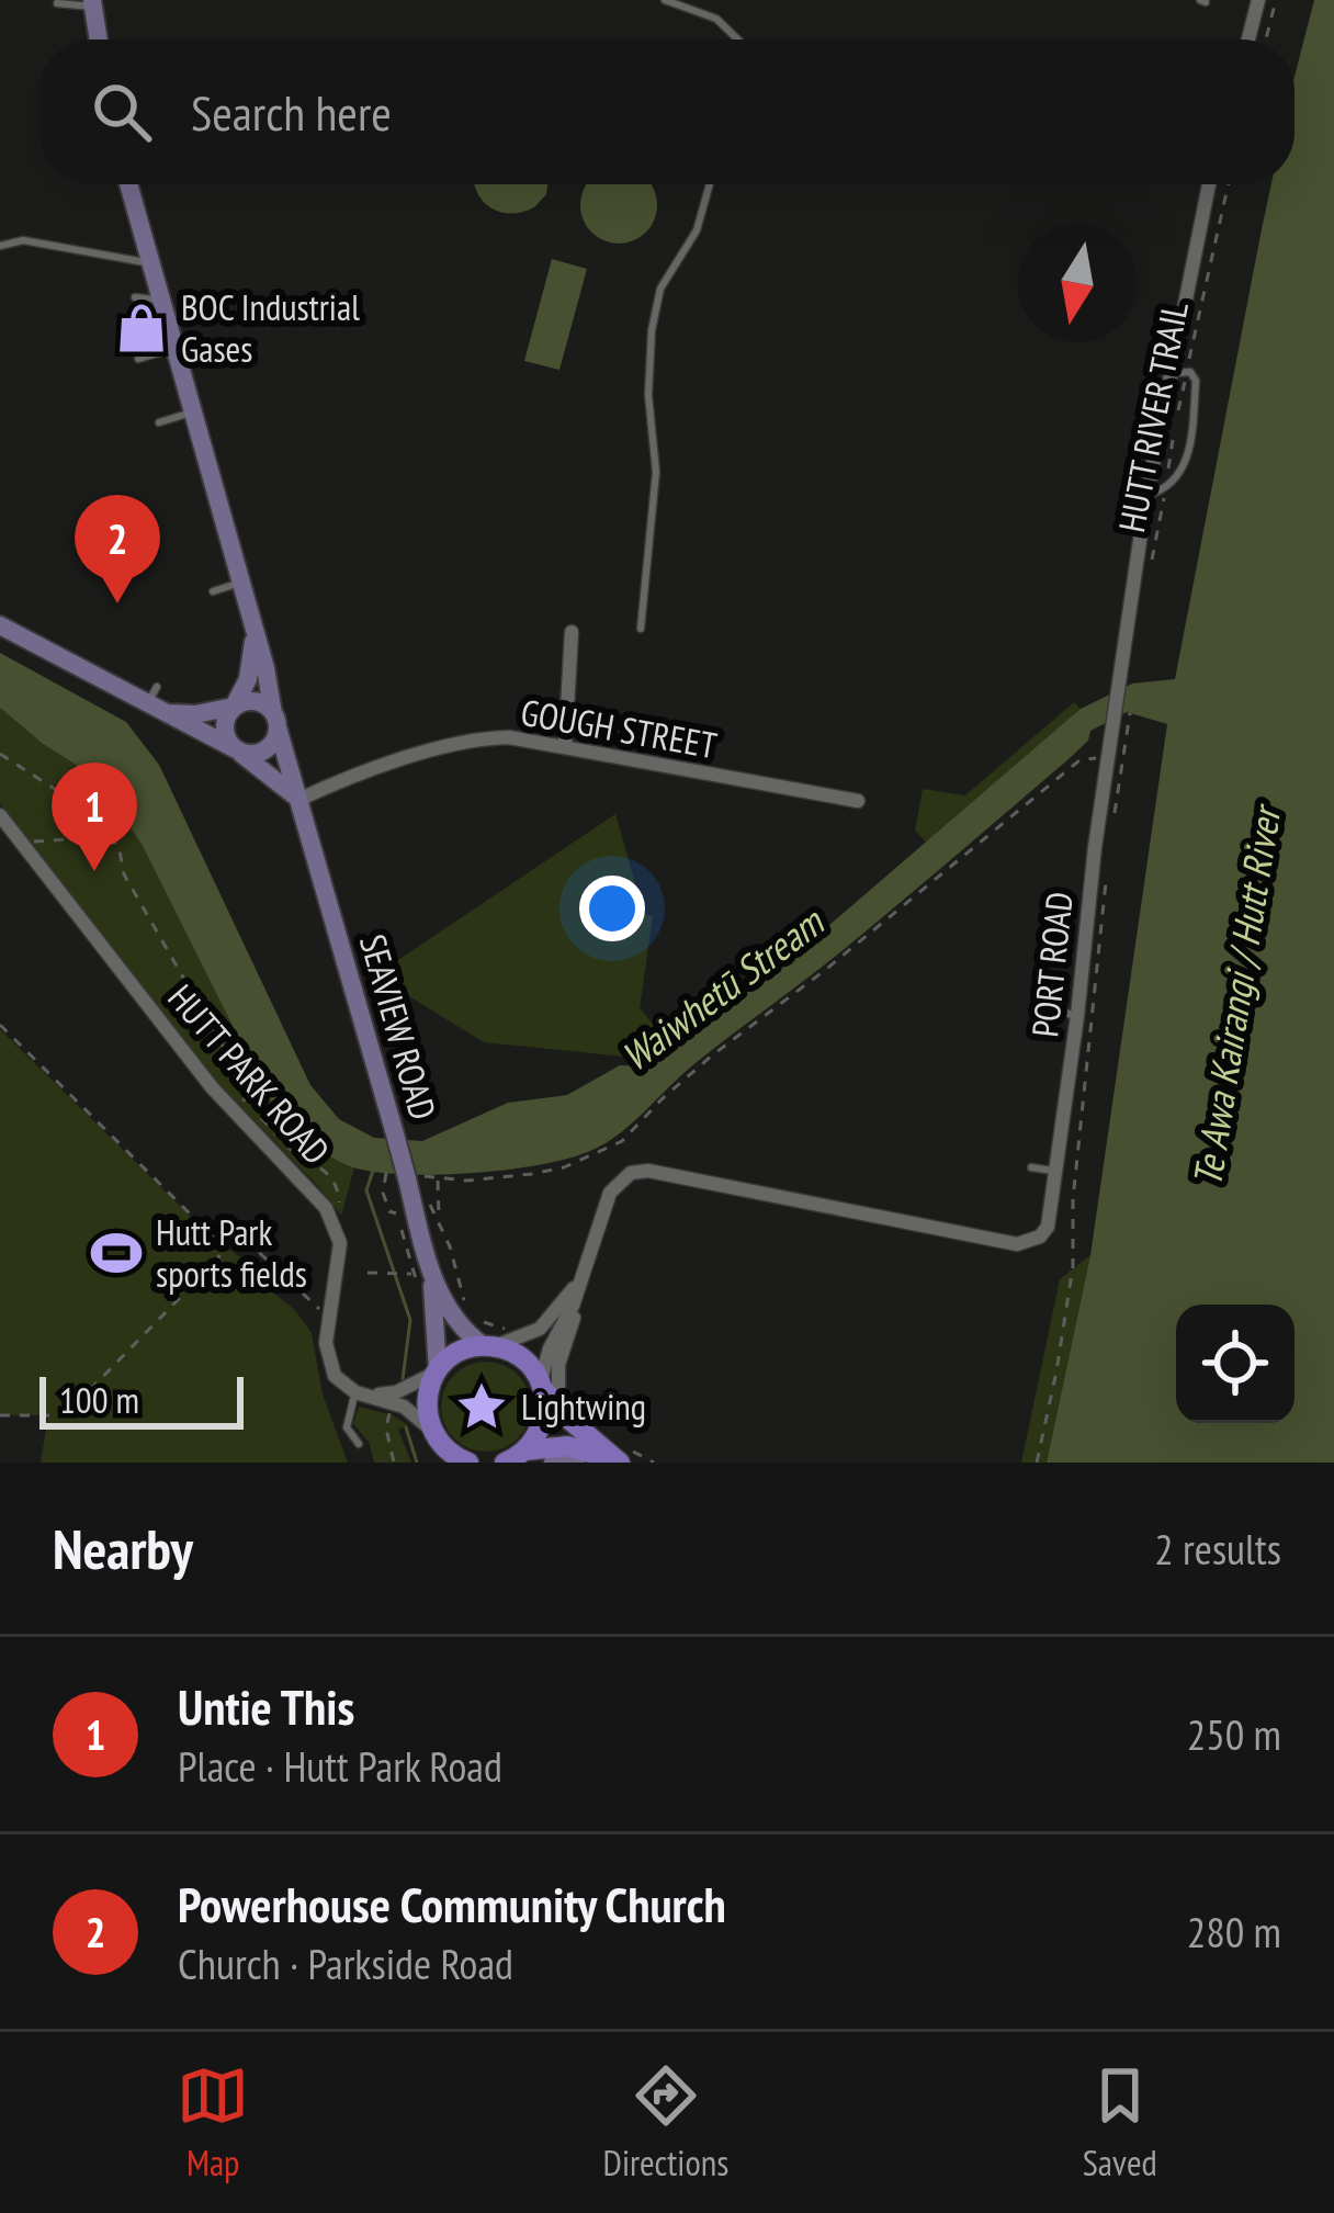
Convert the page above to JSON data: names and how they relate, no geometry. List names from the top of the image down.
{
  "streets": {
    "main road": ["SEAVIEW ROAD"],
    "street": ["GOUGH STREET", "PORT ROAD", "HUTT PARK ROAD"],
    "path": ["HUTT RIVER TRAIL"]
  },
  "crossings": [
    ["GOUGH STREET", "SEAVIEW ROAD"]
  ],
  "water": ["Waiwhetū Stream", "Te Awa Kairangi / Hutt River"],
  "places": {
    "shop": ["BOC Industrial Gases"],
    "sports": ["Hutt Park sports fields"],
    "place": ["Lightwing"]
  },
  "scale_bar": "100 m",
  "north": "bottom",
  "page": {
    "search": "Search here",
    "pins": ["2", "1"],
    "scale": "100 m",
    "heading": ["Nearby", "2 results"],
    "list": [
      {
        "mark": "1",
        "name": "Untie This",
        "note": "Place · Hutt Park Road",
        "value": "250 m"
      },
      {
        "mark": "2",
        "name": "Powerhouse Community Church",
        "note": "Church · Parkside Road",
        "value": "280 m"
      }
    ],
    "nav": ["Map", "Directions", "Saved"]
  }
}
